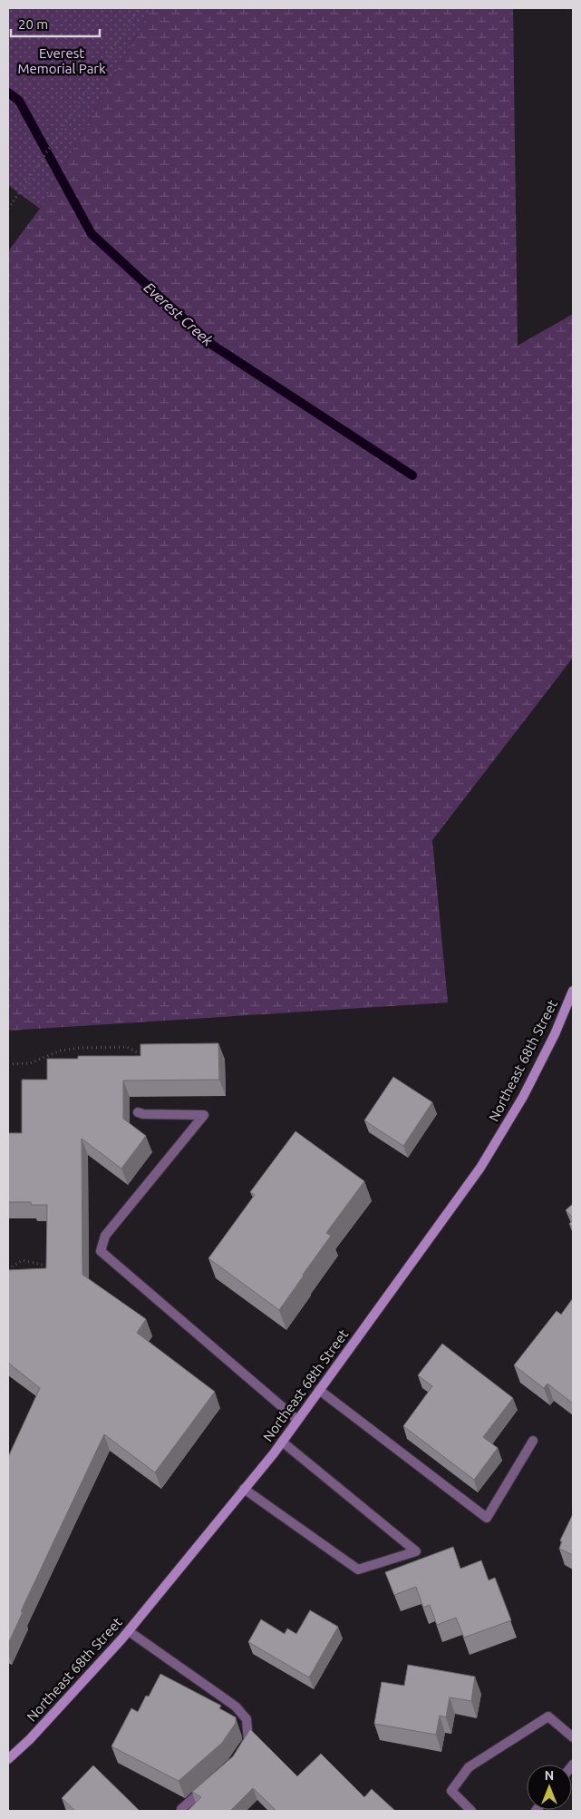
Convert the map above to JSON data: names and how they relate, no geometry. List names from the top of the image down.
{
  "streets": {
    "main road": ["Northeast 68th Street"]
  },
  "water": ["Everest Creek"],
  "parks": ["Everest Memorial Park"],
  "scale_bar": "20 m",
  "north": "top"
}
